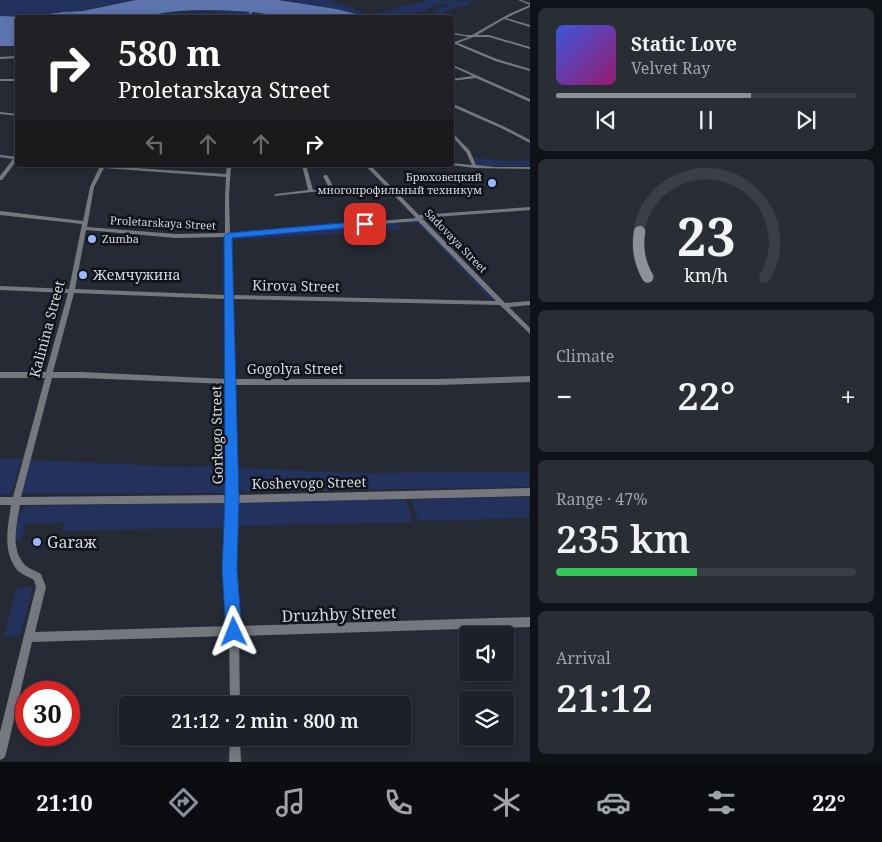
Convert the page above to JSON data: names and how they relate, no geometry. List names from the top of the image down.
{
  "streets": {
    "street": [
      "Proletarskaya Street",
      "Sadovaya Street",
      "Kirova Street",
      "Kalinina Street",
      "Gogolya Street",
      "Gorkogo Street",
      "Koshevogo Street",
      "Druzhby Street"
    ]
  },
  "crossings": [
    ["Proletarskaya Street", "Sadovaya Street"],
    ["Proletarskaya Street", "Kalinina Street"],
    ["Proletarskaya Street", "Gorkogo Street"],
    ["Sadovaya Street", "Kirova Street"],
    ["Kirova Street", "Kalinina Street"],
    ["Kirova Street", "Gorkogo Street"],
    ["Kalinina Street", "Gogolya Street"],
    ["Kalinina Street", "Koshevogo Street"],
    ["Kalinina Street", "Druzhby Street"],
    ["Gogolya Street", "Gorkogo Street"],
    ["Gorkogo Street", "Koshevogo Street"],
    ["Gorkogo Street", "Druzhby Street"]
  ],
  "places": [
    "Брюховецкий многопрофильный техникум",
    "Zumba",
    "Жемчужина",
    "Garaж"
  ],
  "page": {
    "turn": ["580 m", "Proletarskaya Street"],
    "song": ["Static Love", "Velvet Ray"],
    "tile": [
      "Climate",
      ["Range · 47%", "235 km"],
      ["Arrival", "21:12"]
    ],
    "heat": ["−", "22°", "+"],
    "limit": "30",
    "trip": "21:12 · 2 min · 800 m",
    "tabs": ["21:10", "22°"],
    "gauge": ["23", "km/h"]
  }
}
